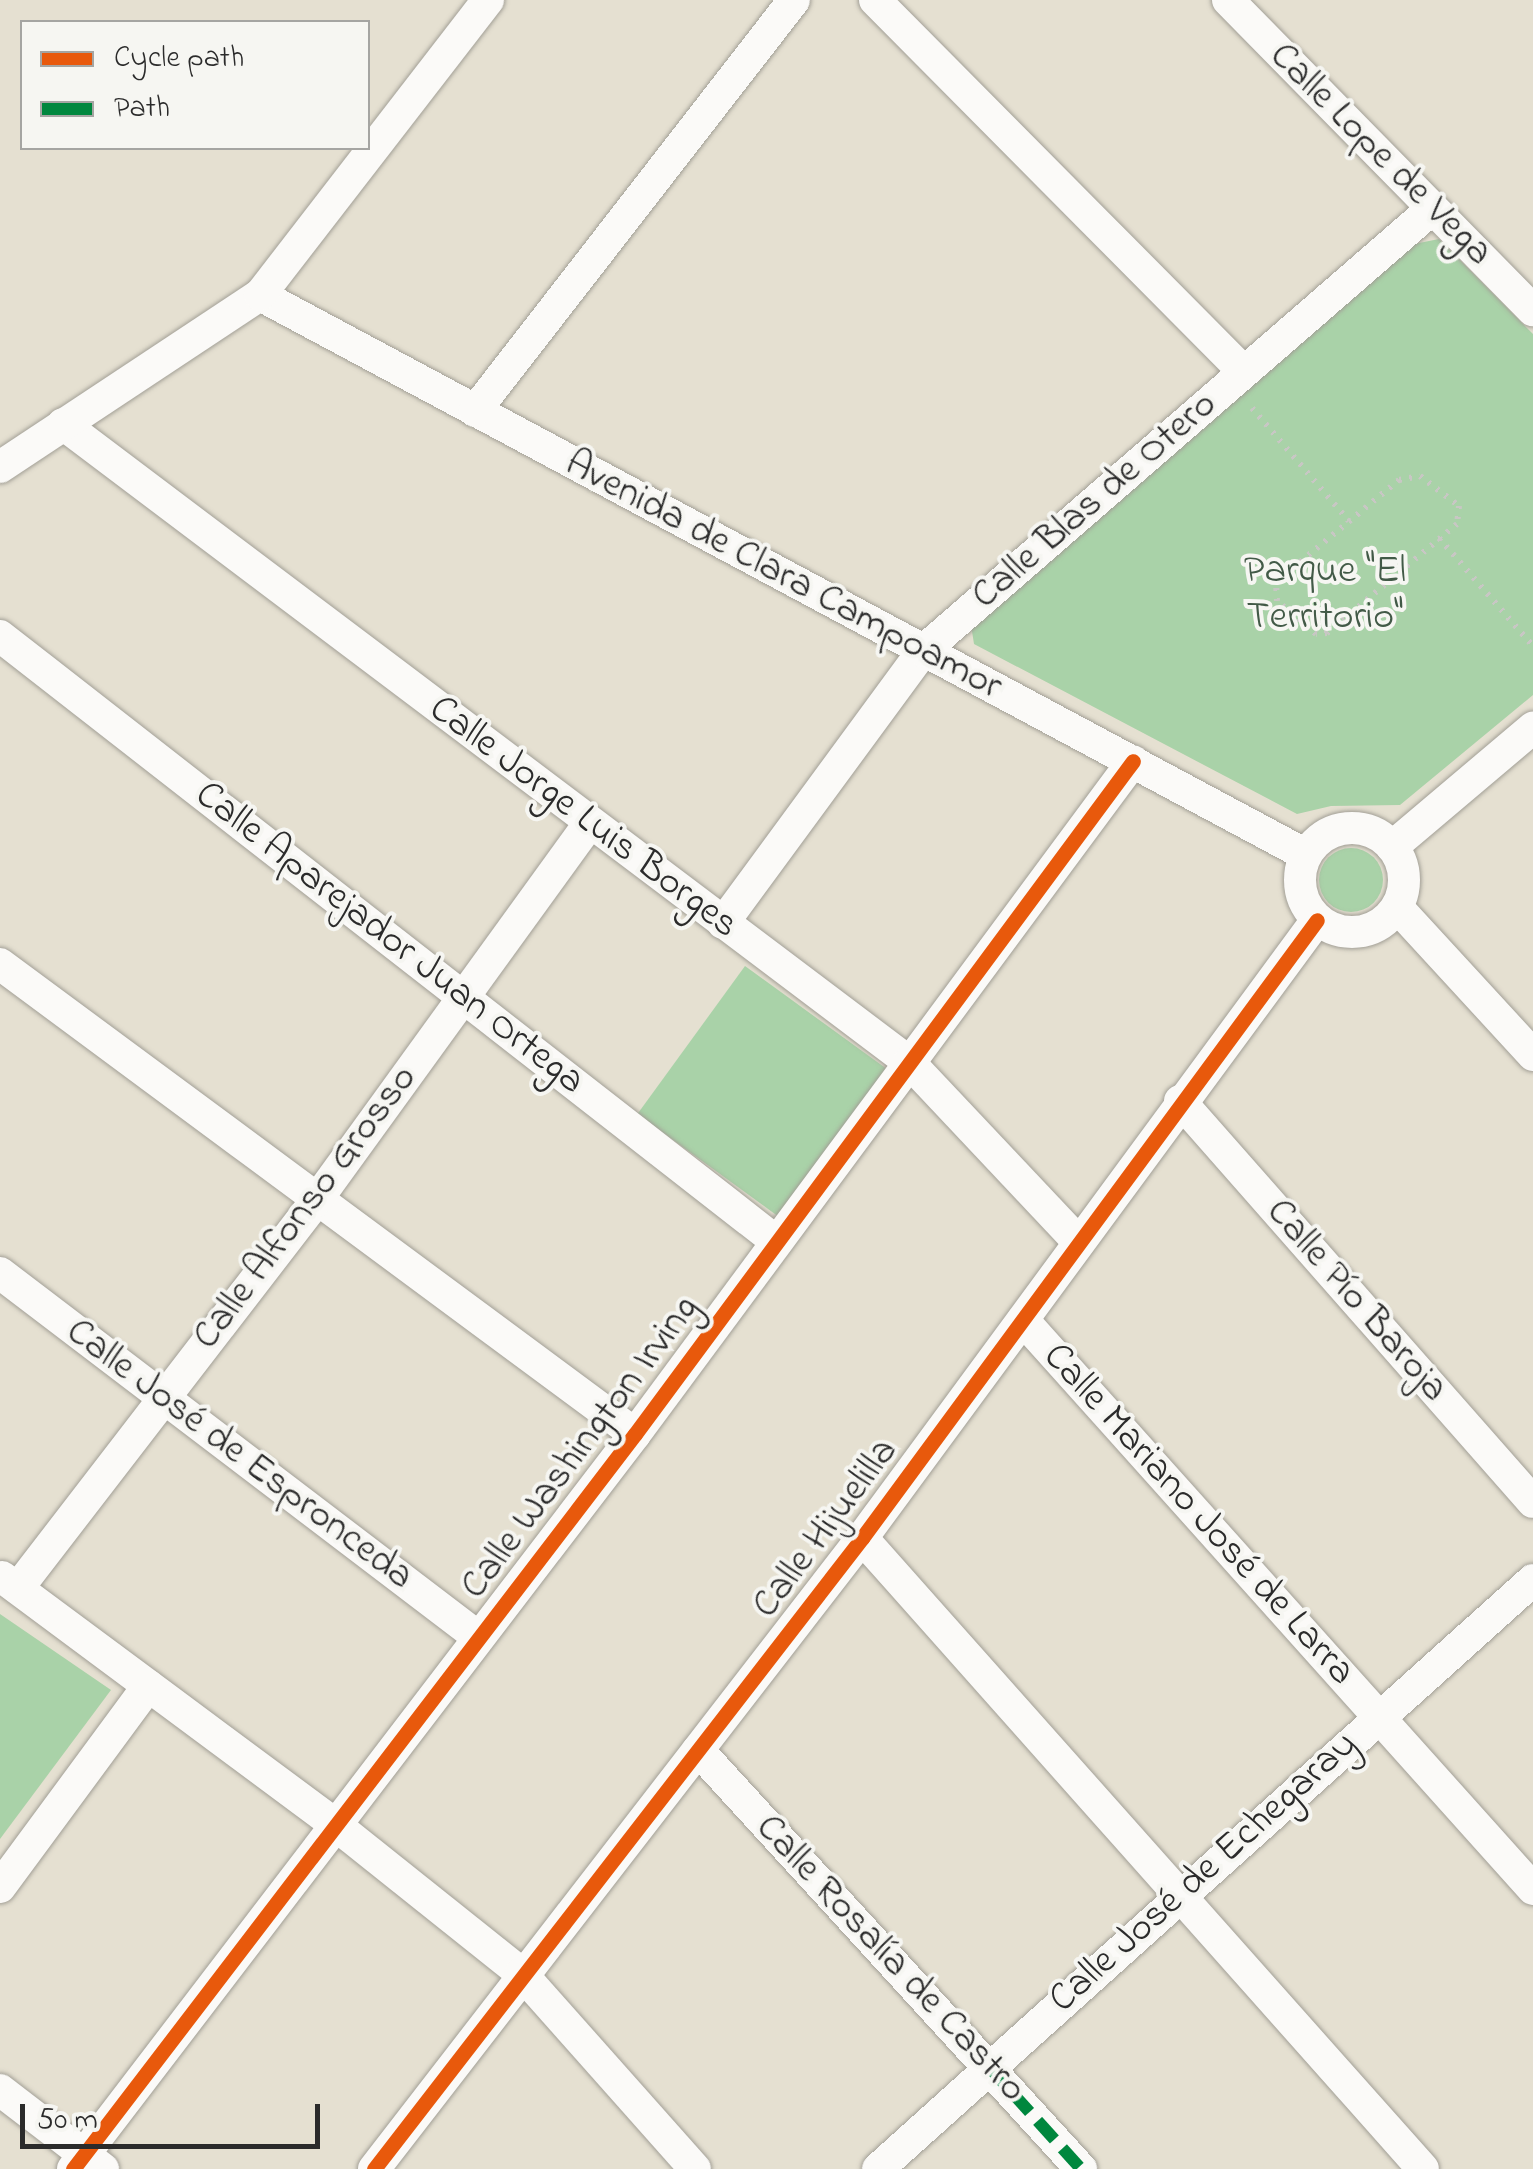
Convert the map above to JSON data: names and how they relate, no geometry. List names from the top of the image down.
{
  "streets": {
    "street": [
      "Calle Lope de Vega",
      "Calle Blas de Otero",
      "Avenida de Clara Campoamor",
      "Calle Jorge Luis Borges",
      "Calle Aparejador Juan Ortega",
      "Calle Alfonso Grosso",
      "Calle Pío Baroja",
      "Calle Washington Irving",
      "Calle José de Espronceda",
      "Calle Mariano José de Larra",
      "Calle Hijuelilla",
      "Calle José de Echegaray",
      "Calle Rosalía de Castro"
    ]
  },
  "crossings": [
    ["Calle Lope de Vega", "Calle Blas de Otero"],
    ["Calle Blas de Otero", "Avenida de Clara Campoamor"],
    ["Calle Blas de Otero", "Calle Jorge Luis Borges"],
    ["Avenida de Clara Campoamor", "Calle Washington Irving"],
    ["Avenida de Clara Campoamor", "Calle Hijuelilla"],
    ["Calle Jorge Luis Borges", "Calle Alfonso Grosso"],
    ["Calle Jorge Luis Borges", "Calle Washington Irving"],
    ["Calle Jorge Luis Borges", "Calle Hijuelilla"],
    ["Calle Aparejador Juan Ortega", "Calle Alfonso Grosso"],
    ["Calle Aparejador Juan Ortega", "Calle Washington Irving"],
    ["Calle Alfonso Grosso", "Calle José de Espronceda"],
    ["Calle Pío Baroja", "Calle Hijuelilla"],
    ["Calle Washington Irving", "Calle José de Espronceda"],
    ["Calle Mariano José de Larra", "Calle Hijuelilla"],
    ["Calle Mariano José de Larra", "Calle José de Echegaray"],
    ["Calle Hijuelilla", "Calle Rosalía de Castro"],
    ["Calle José de Echegaray", "Calle Rosalía de Castro"]
  ],
  "parks": ["Parque \"El Territorio\""],
  "legend": ["Cycle path", "Path"],
  "scale_bar": "50 m"
}
